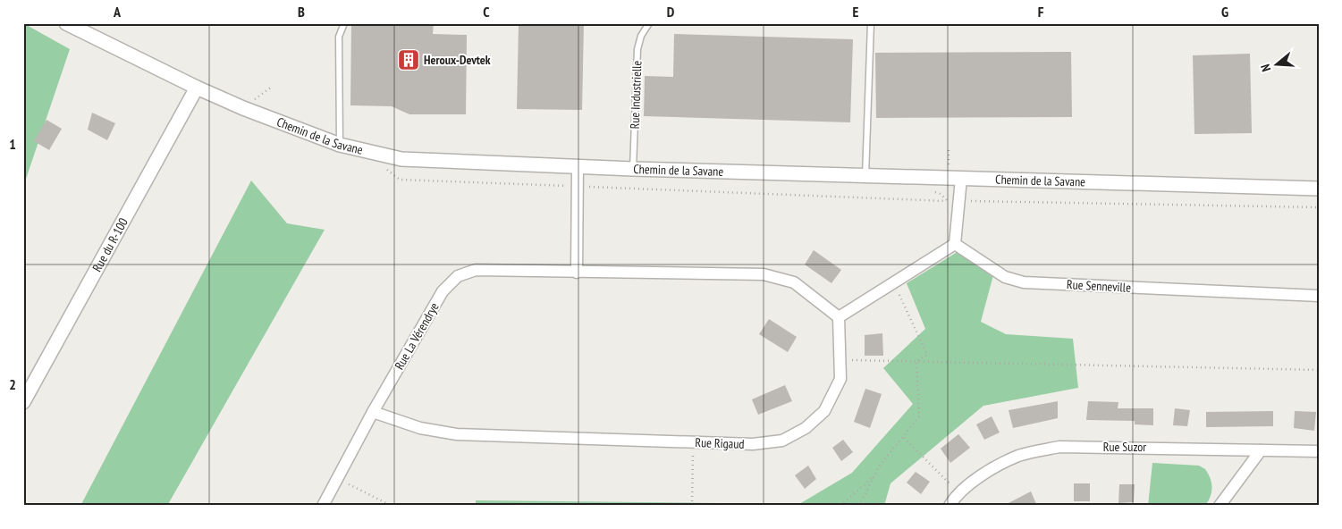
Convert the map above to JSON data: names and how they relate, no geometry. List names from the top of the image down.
{
  "streets": {
    "street": [
      "Chemin de la Savane",
      "Rue du R-100",
      "Rue Senneville",
      "Rue La Vérendrye",
      "Rue Rigaud",
      "Rue Suzor"
    ],
    "lane": ["Rue Industrielle"]
  },
  "crossings": [
    ["Rue Industrielle", "Chemin de la Savane"],
    ["Chemin de la Savane", "Rue du R-100"],
    ["Rue La Vérendrye", "Rue Rigaud"]
  ],
  "places": {
    "building": ["Heroux-Devtek"]
  },
  "north": "left",
  "grid": {
    "columns": [
      "A",
      "B",
      "C",
      "D",
      "E",
      "F",
      "G"
    ],
    "rows": ["1", "2"]
  }
}
